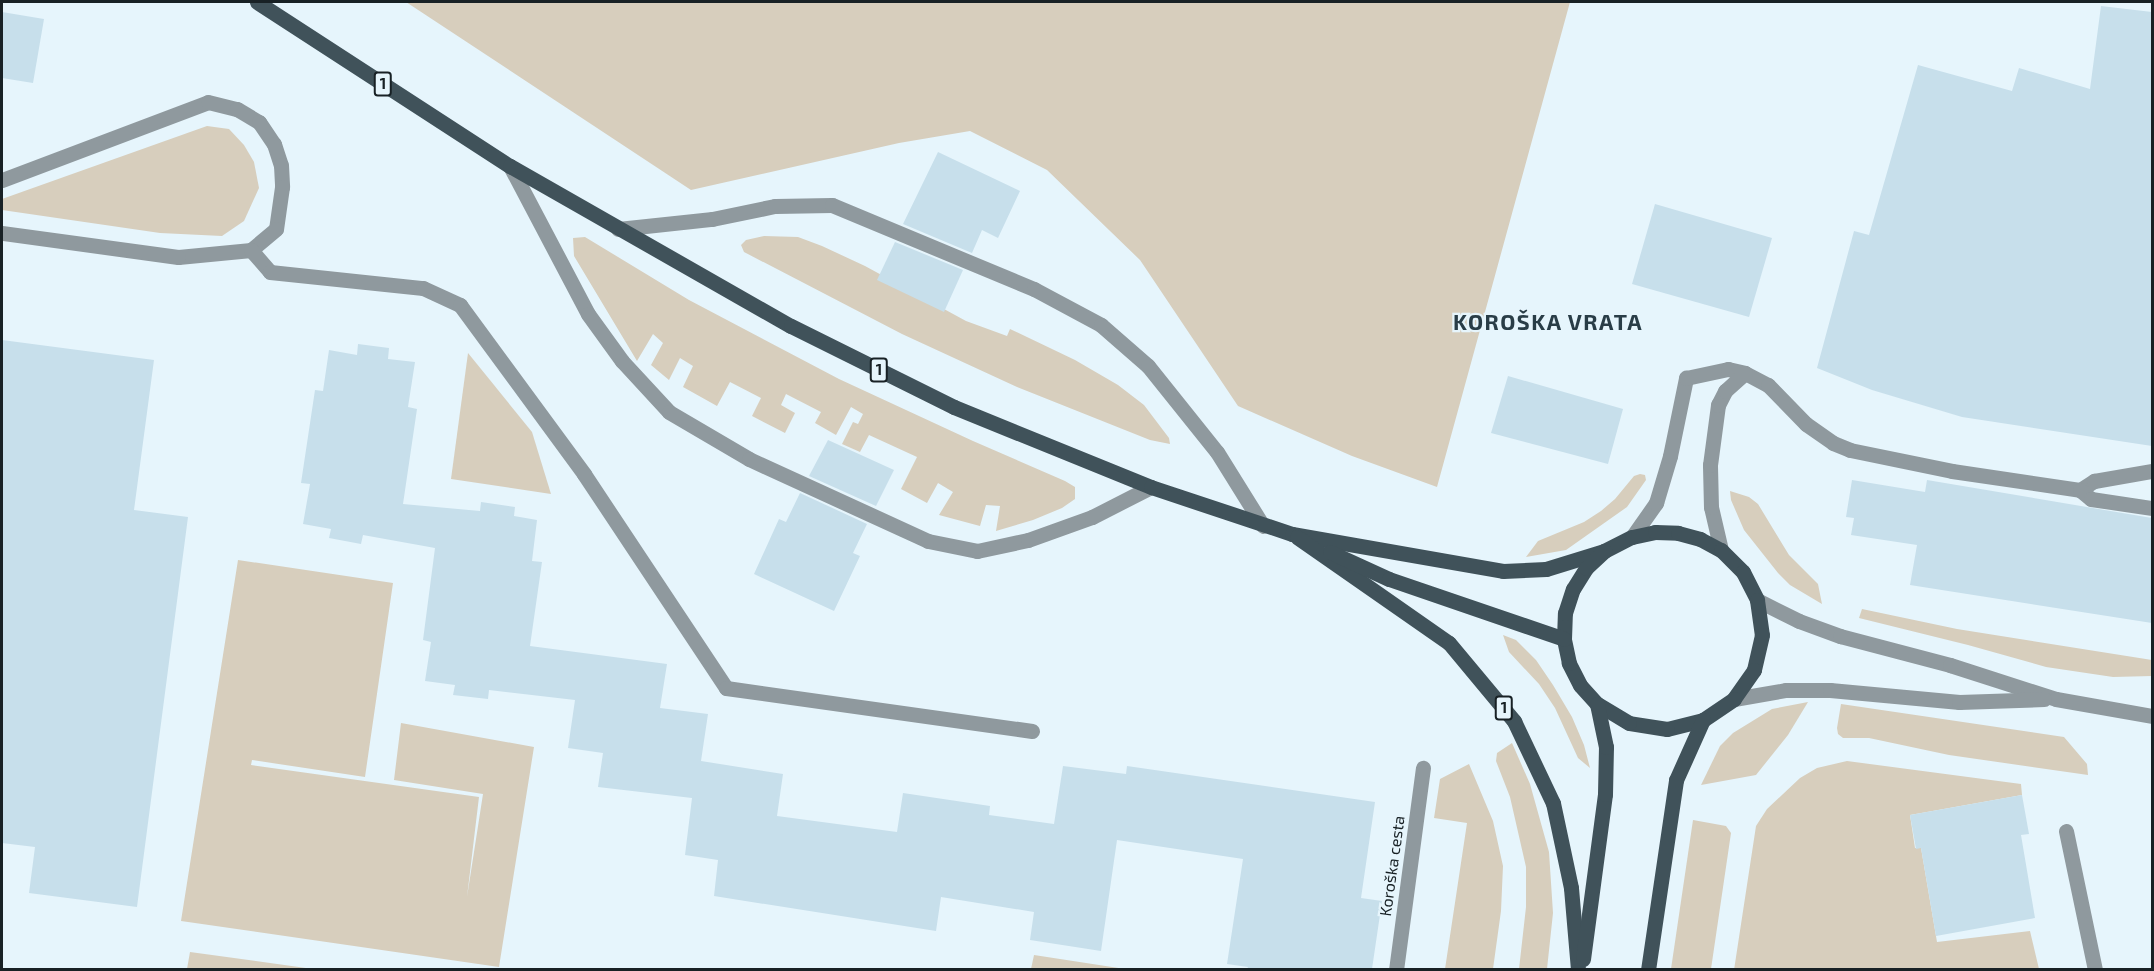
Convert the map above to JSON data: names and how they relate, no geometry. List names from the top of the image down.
{
  "streets": {
    "main road": ["1"],
    "street": ["Koroška cesta"]
  },
  "districts": ["KOROŠKA VRATA"]
}
